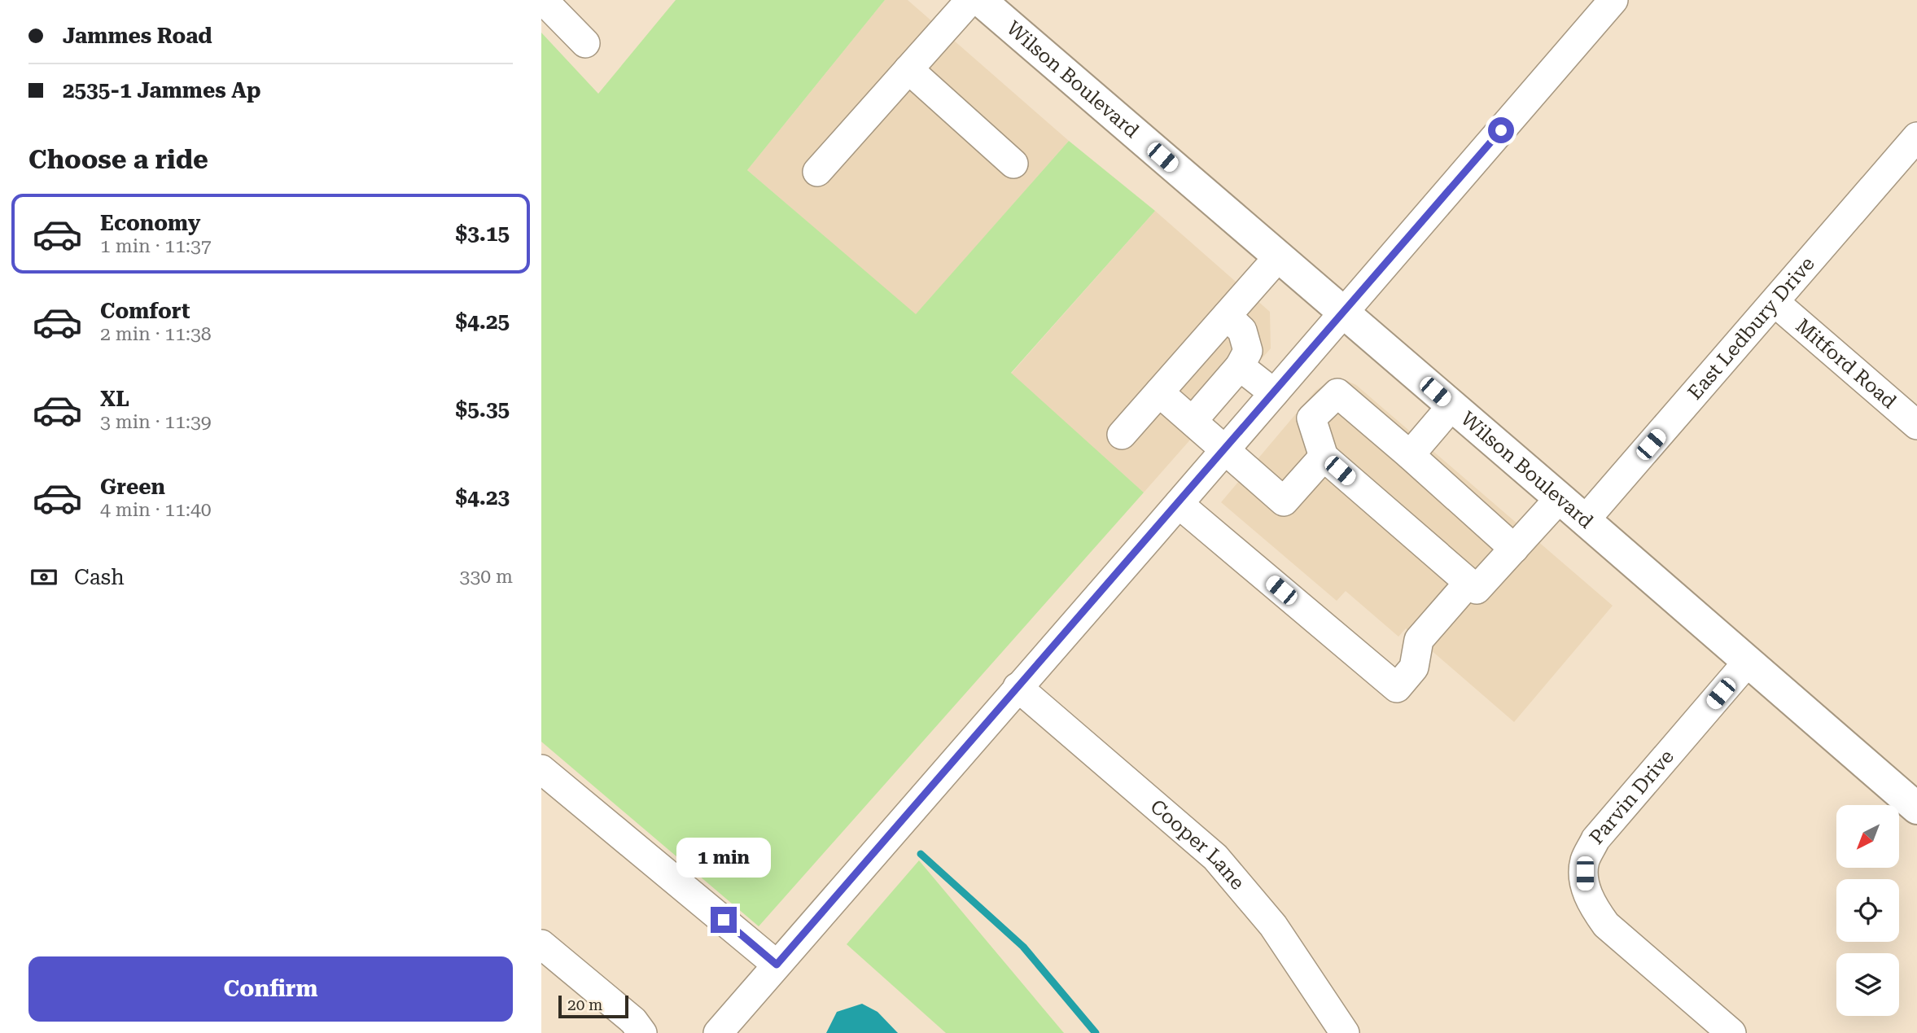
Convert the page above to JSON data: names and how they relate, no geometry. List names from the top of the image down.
{
  "streets": {
    "main road": ["Wilson Boulevard"],
    "street": [
      "East Ledbury Drive",
      "Mitford Road",
      "Parvin Drive",
      "Cooper Lane"
    ]
  },
  "crossings": [
    ["Wilson Boulevard", "East Ledbury Drive"],
    ["Wilson Boulevard", "Parvin Drive"],
    ["East Ledbury Drive", "Mitford Road"]
  ],
  "scale_bar": "20 m",
  "north": "bottom left",
  "page": {
    "banner": ["Jammes Road", "2535-1 Jammes Ap"],
    "heading": "Choose a ride",
    "list": [
      {
        "name": "Economy",
        "note": "1 min · 11:37",
        "value": "$3.15"
      },
      {
        "name": "Comfort",
        "note": "2 min · 11:38",
        "value": "$4.25"
      },
      {
        "name": "XL",
        "note": "3 min · 11:39",
        "value": "$5.35"
      },
      {
        "name": "Green",
        "note": "4 min · 11:40",
        "value": "$4.23"
      }
    ],
    "pay": ["Cash", "330 m"],
    "bubble": "1 min",
    "buttons": "Confirm",
    "scale": "20 m"
  }
}
